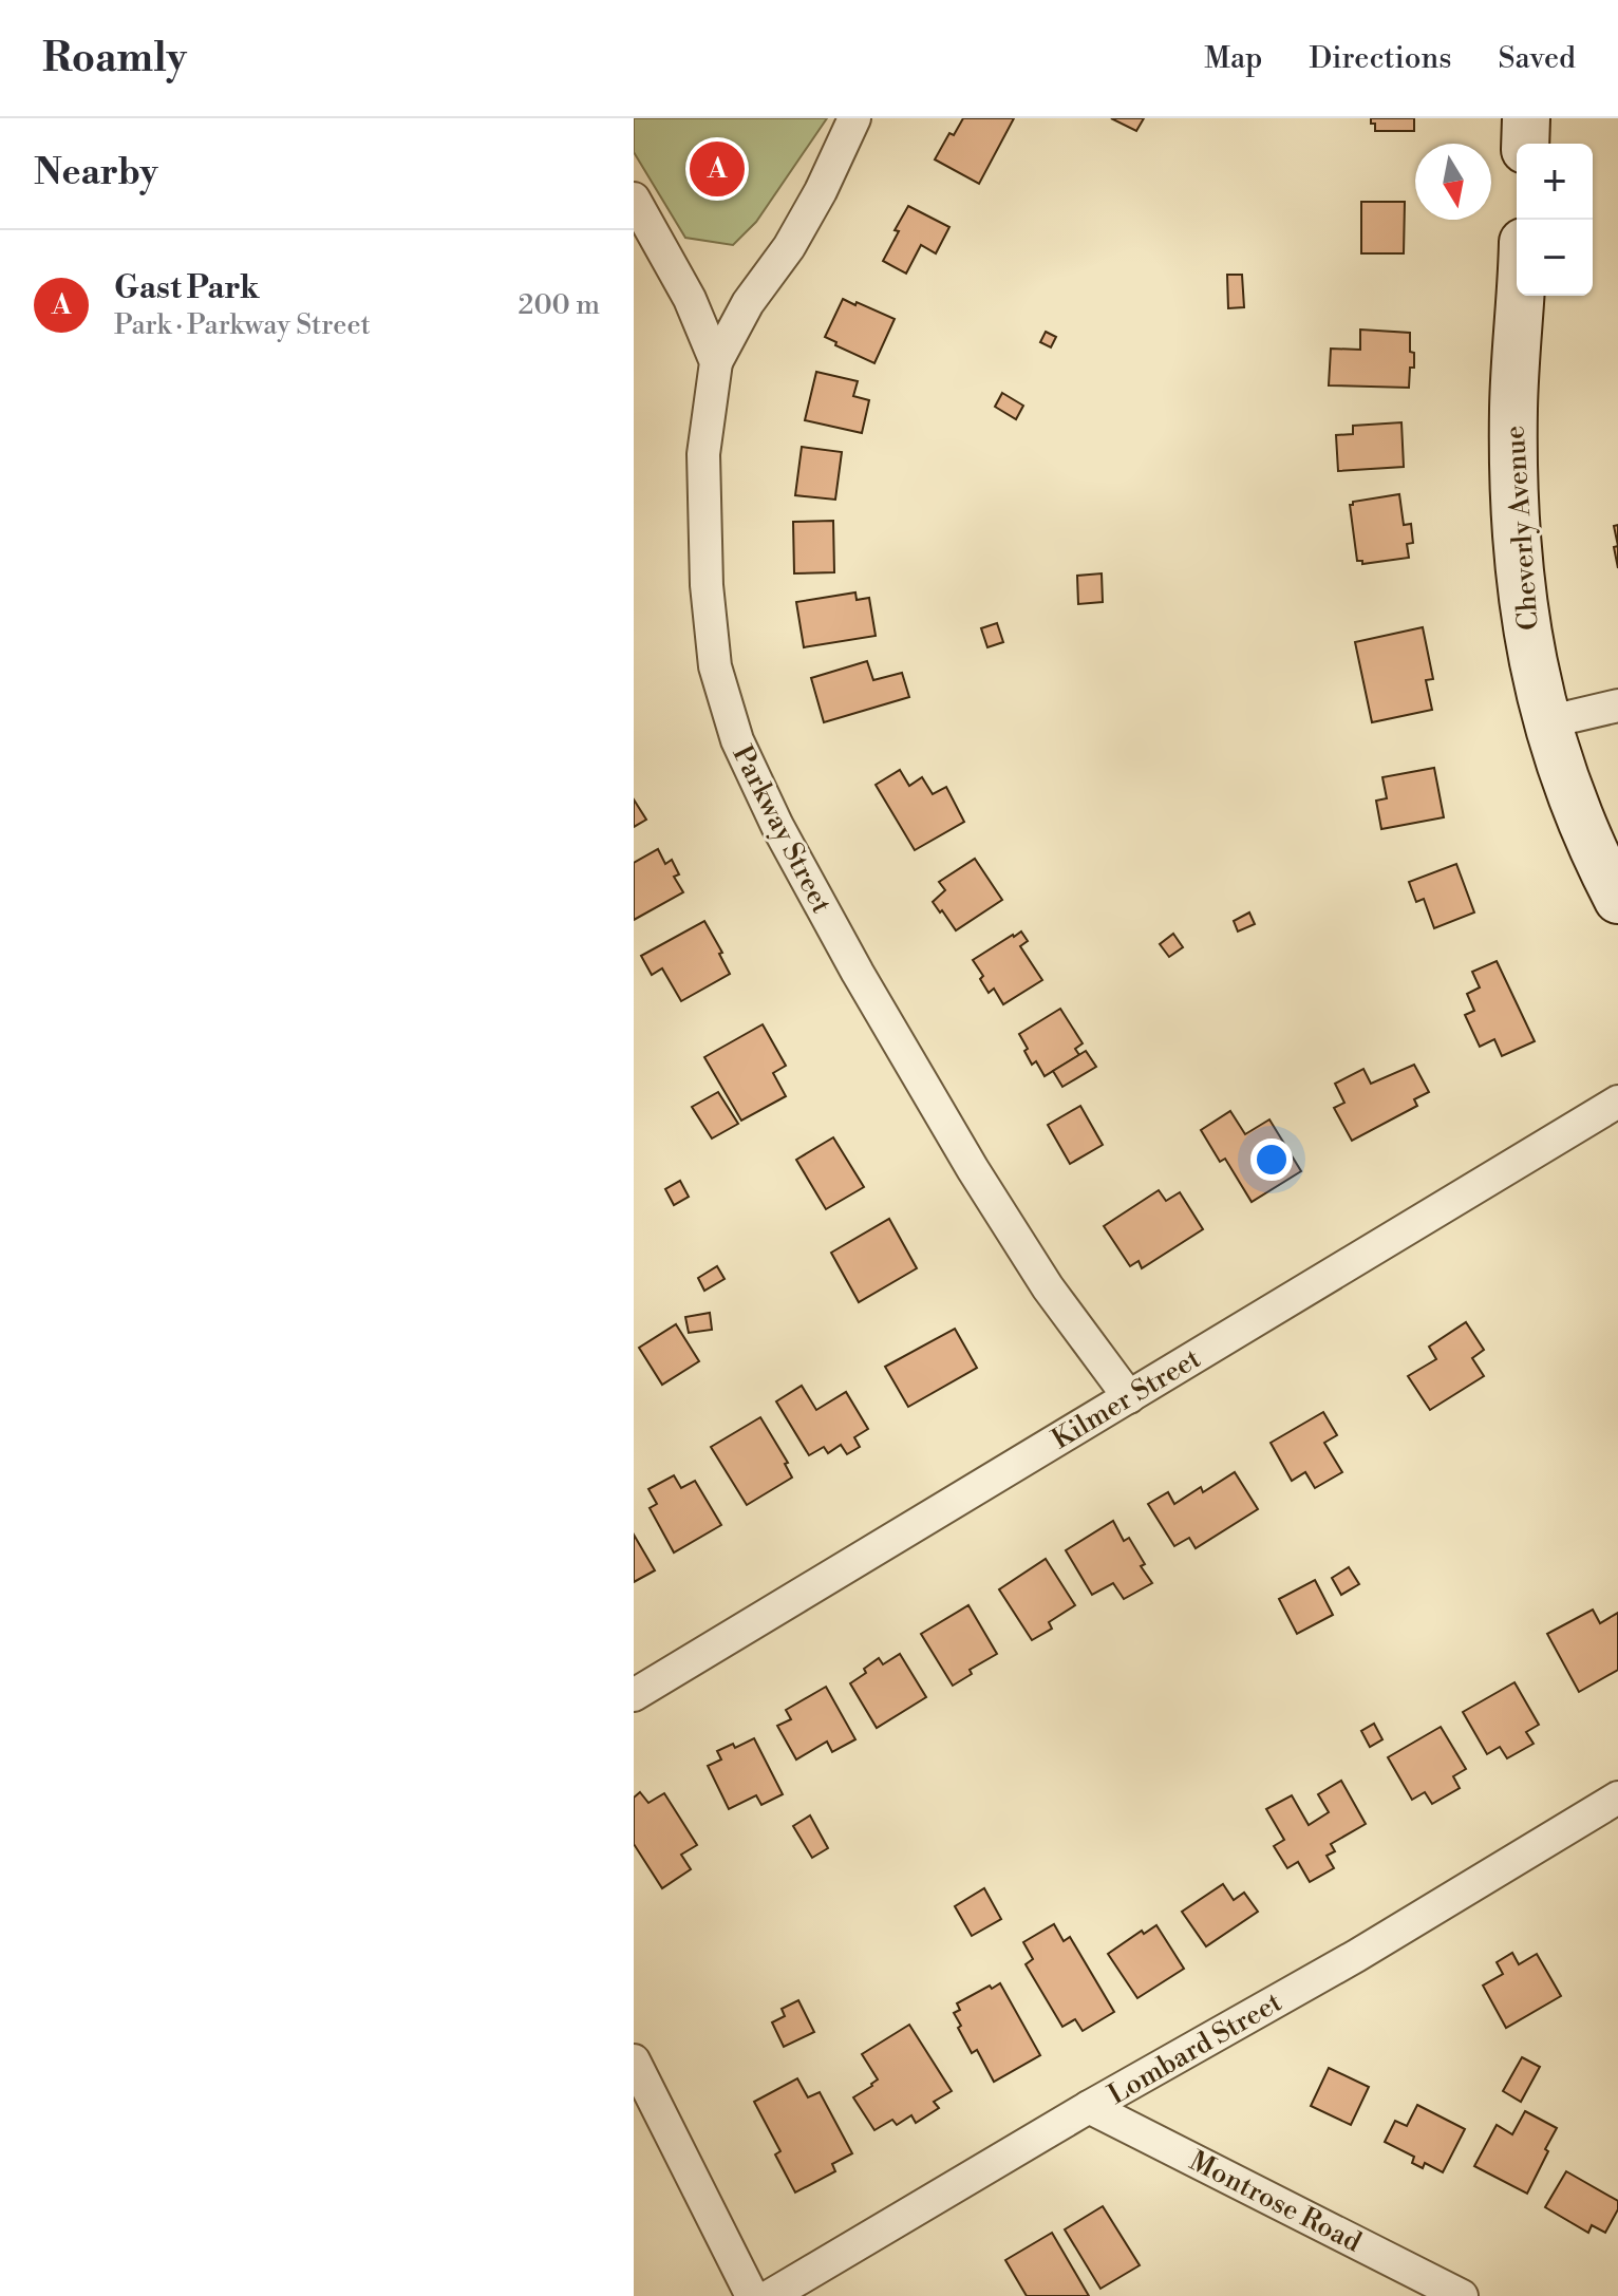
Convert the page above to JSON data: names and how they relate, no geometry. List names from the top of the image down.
{
  "streets": {
    "street": [
      "Cheverly Avenue",
      "Parkway Street",
      "Kilmer Street",
      "Lombard Street",
      "Montrose Road"
    ]
  },
  "crossings": [
    ["Parkway Street", "Kilmer Street"],
    ["Lombard Street", "Montrose Road"]
  ],
  "north": "bottom",
  "page": {
    "header": "Roamly",
    "nav": ["Map", "Directions", "Saved"],
    "heading": "Nearby",
    "pins": "A",
    "map_buttons": ["+", "−"],
    "list": [
      {
        "mark": "A",
        "name": "Gast Park",
        "note": "Park · Parkway Street",
        "value": "200 m"
      }
    ]
  }
}
